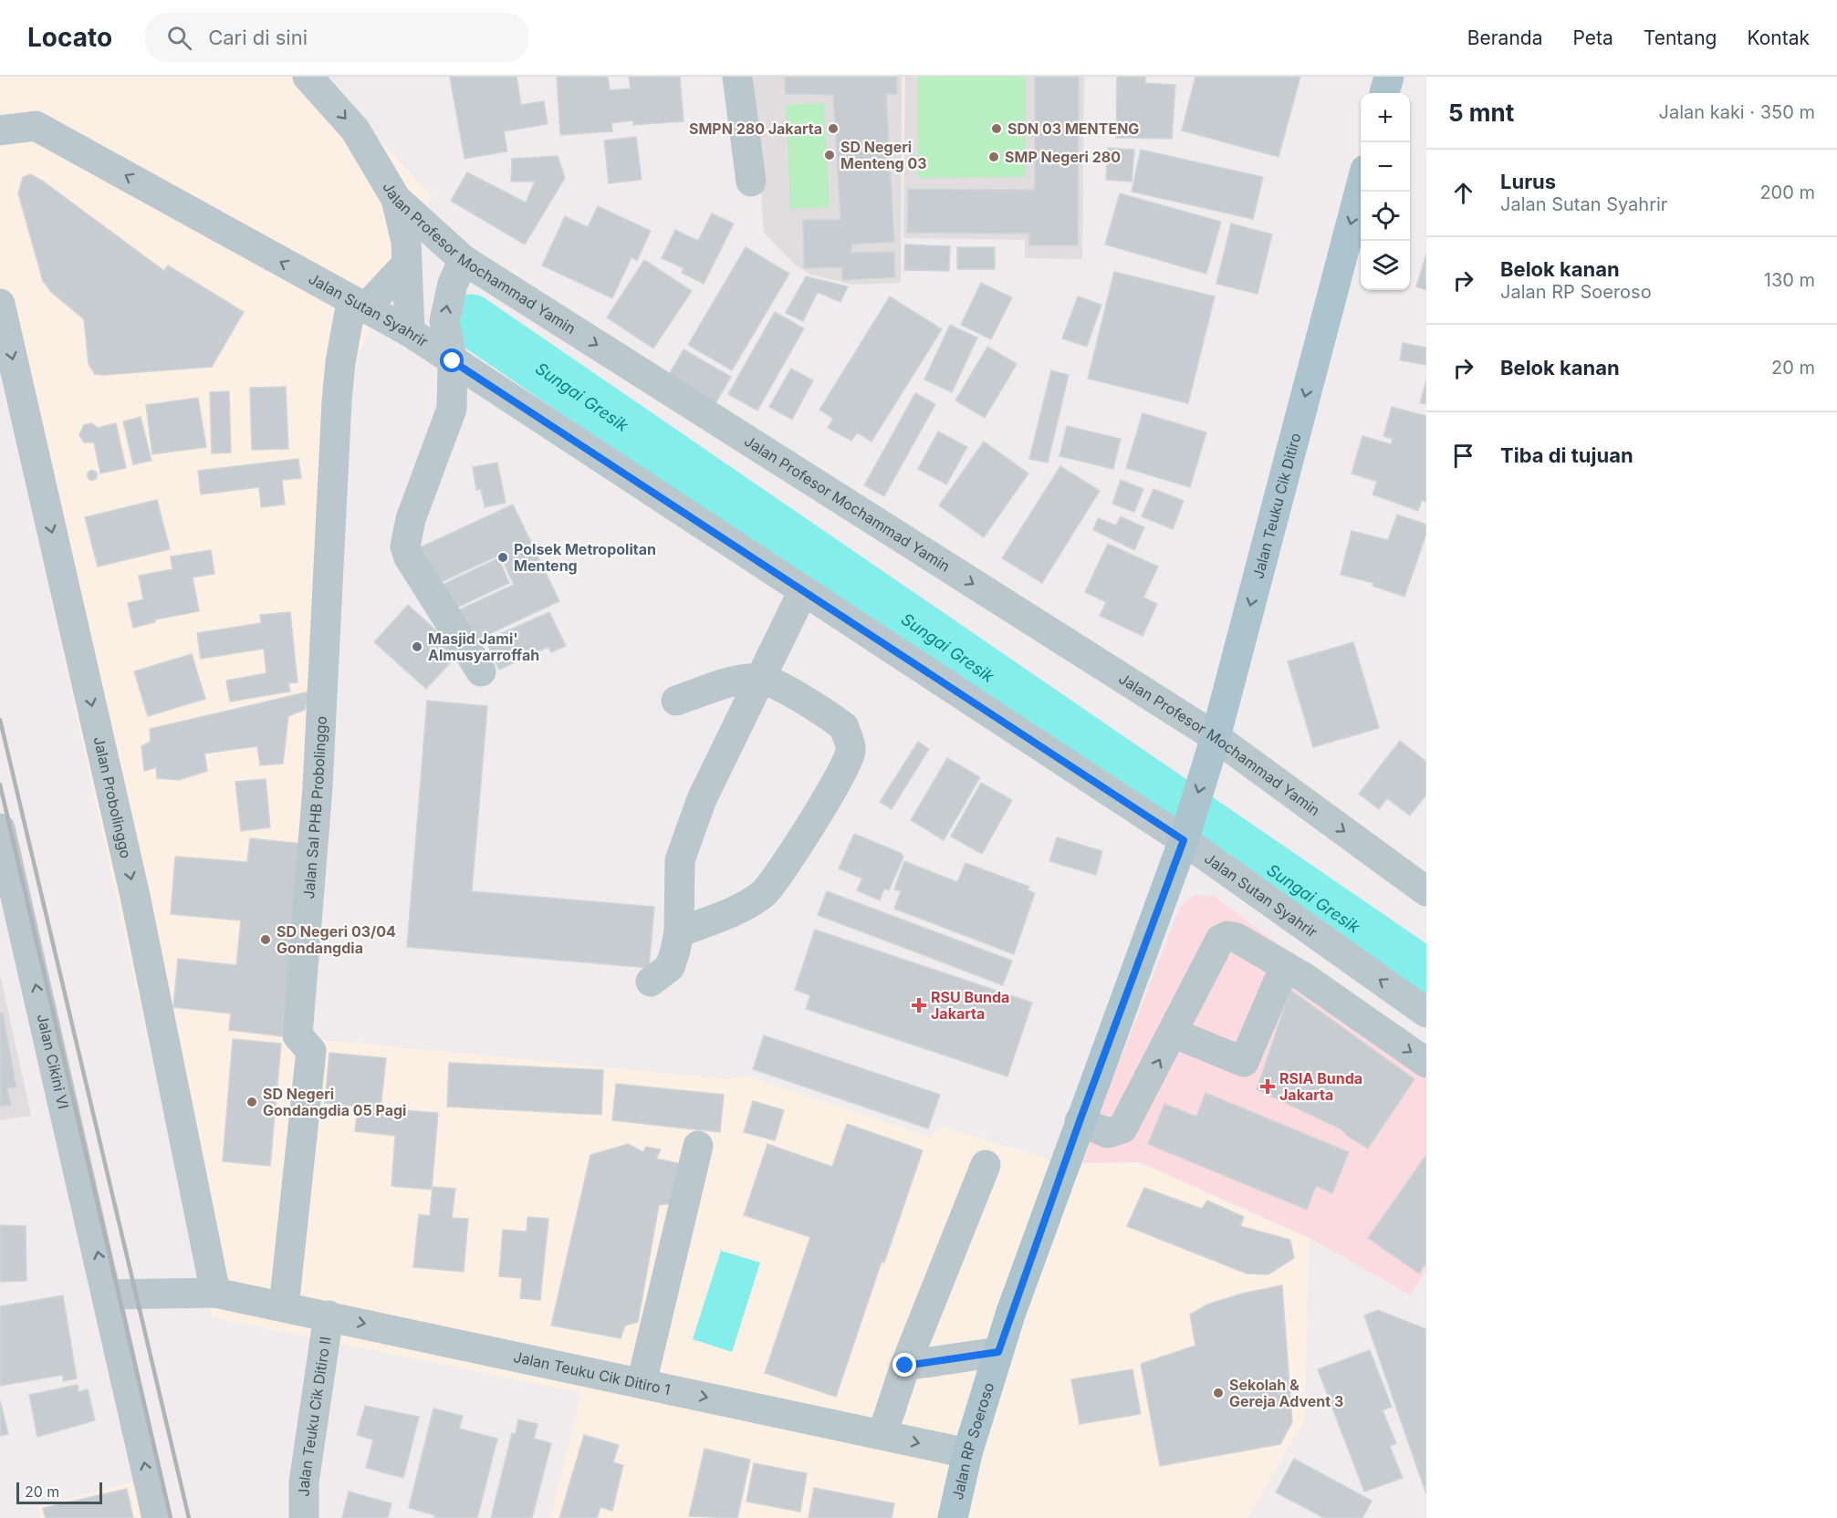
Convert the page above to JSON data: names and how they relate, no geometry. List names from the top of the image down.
{
  "streets": {
    "main road": ["Jalan Teuku Cik Ditiro", "Jalan RP Soeroso"],
    "street": [
      "Jalan Profesor Mochammad Yamin",
      "Jalan Sutan Syahrir",
      "Jalan Probolinggo",
      "Jalan Sal PHB Probolinggo",
      "Jalan Cikini VI",
      "Jalan Teuku Cik Ditiro 1",
      "Jalan Teuku Cik Ditiro II"
    ]
  },
  "crossings": [
    ["Jalan Profesor Mochammad Yamin", "Jalan Teuku Cik Ditiro"],
    ["Jalan Sutan Syahrir", "Jalan Teuku Cik Ditiro"],
    ["Jalan Sutan Syahrir", "Jalan Sal PHB Probolinggo"],
    ["Jalan Sutan Syahrir", "Jalan RP Soeroso"],
    ["Jalan Teuku Cik Ditiro", "Jalan RP Soeroso"],
    ["Jalan Probolinggo", "Jalan Teuku Cik Ditiro 1"],
    ["Jalan Sal PHB Probolinggo", "Jalan Teuku Cik Ditiro 1"],
    ["Jalan Teuku Cik Ditiro 1", "Jalan Teuku Cik Ditiro II"],
    ["Jalan Teuku Cik Ditiro 1", "Jalan RP Soeroso"]
  ],
  "one_way": [
    "Jalan Profesor Mochammad Yamin",
    "Jalan Sutan Syahrir",
    "Jalan Teuku Cik Ditiro",
    "Jalan Probolinggo",
    "Jalan Cikini VI",
    "Jalan Teuku Cik Ditiro 1"
  ],
  "water": ["Sungai Gresik"],
  "places": {
    "other": [
      "SMPN 280 Jakarta",
      "SDN 03 MENTENG",
      "SD Negeri Menteng 03",
      "SMP Negeri 280",
      "Polsek Metropolitan Menteng",
      "Masjid Jami' Almusyarroffah",
      "SD Negeri 03/04 Gondangdia",
      "SD Negeri Gondangdia 05 Pagi",
      "Sekolah & Gereja Advent 3"
    ],
    "health": ["RSU Bunda Jakarta", "RSIA Bunda Jakarta"]
  },
  "scale_bar": "20 m",
  "page": {
    "header": "Locato",
    "search": "Cari di sini",
    "nav": [
      "Beranda",
      "Peta",
      "Tentang",
      "Kontak"
    ],
    "heading": ["5 mnt", "Jalan kaki · 350 m"],
    "map_buttons": ["+", "−"],
    "list": [
      ["Lurus", "Jalan Sutan Syahrir", "200 m"],
      ["Belok kanan", "Jalan RP Soeroso", "130 m"],
      ["Belok kanan", "20 m"],
      "Tiba di tujuan"
    ],
    "scale": "20 m"
  }
}
